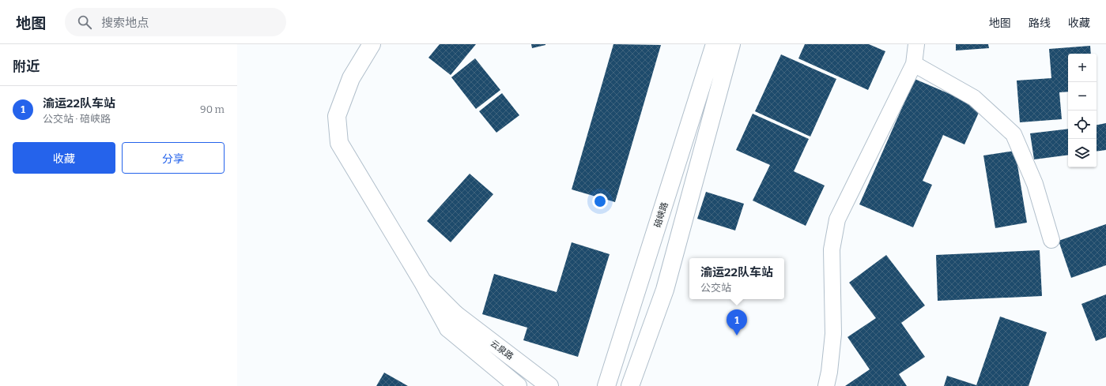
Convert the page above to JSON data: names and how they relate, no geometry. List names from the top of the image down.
{
  "streets": {
    "main road": ["碚峡路", "云泉路"]
  },
  "page": {
    "header": "地图",
    "search": "搜索地点",
    "nav": ["地图", "路线", "收藏"],
    "heading": "附近",
    "map_buttons": ["+", "−"],
    "list": [
      {
        "mark": "1",
        "name": "渝运22队车站",
        "note": "公交站 · 碚峡路",
        "value": "90 m"
      }
    ],
    "buttons": ["收藏", "分享"],
    "popup": ["渝运22队车站", "公交站"],
    "pins": "1"
  }
}
